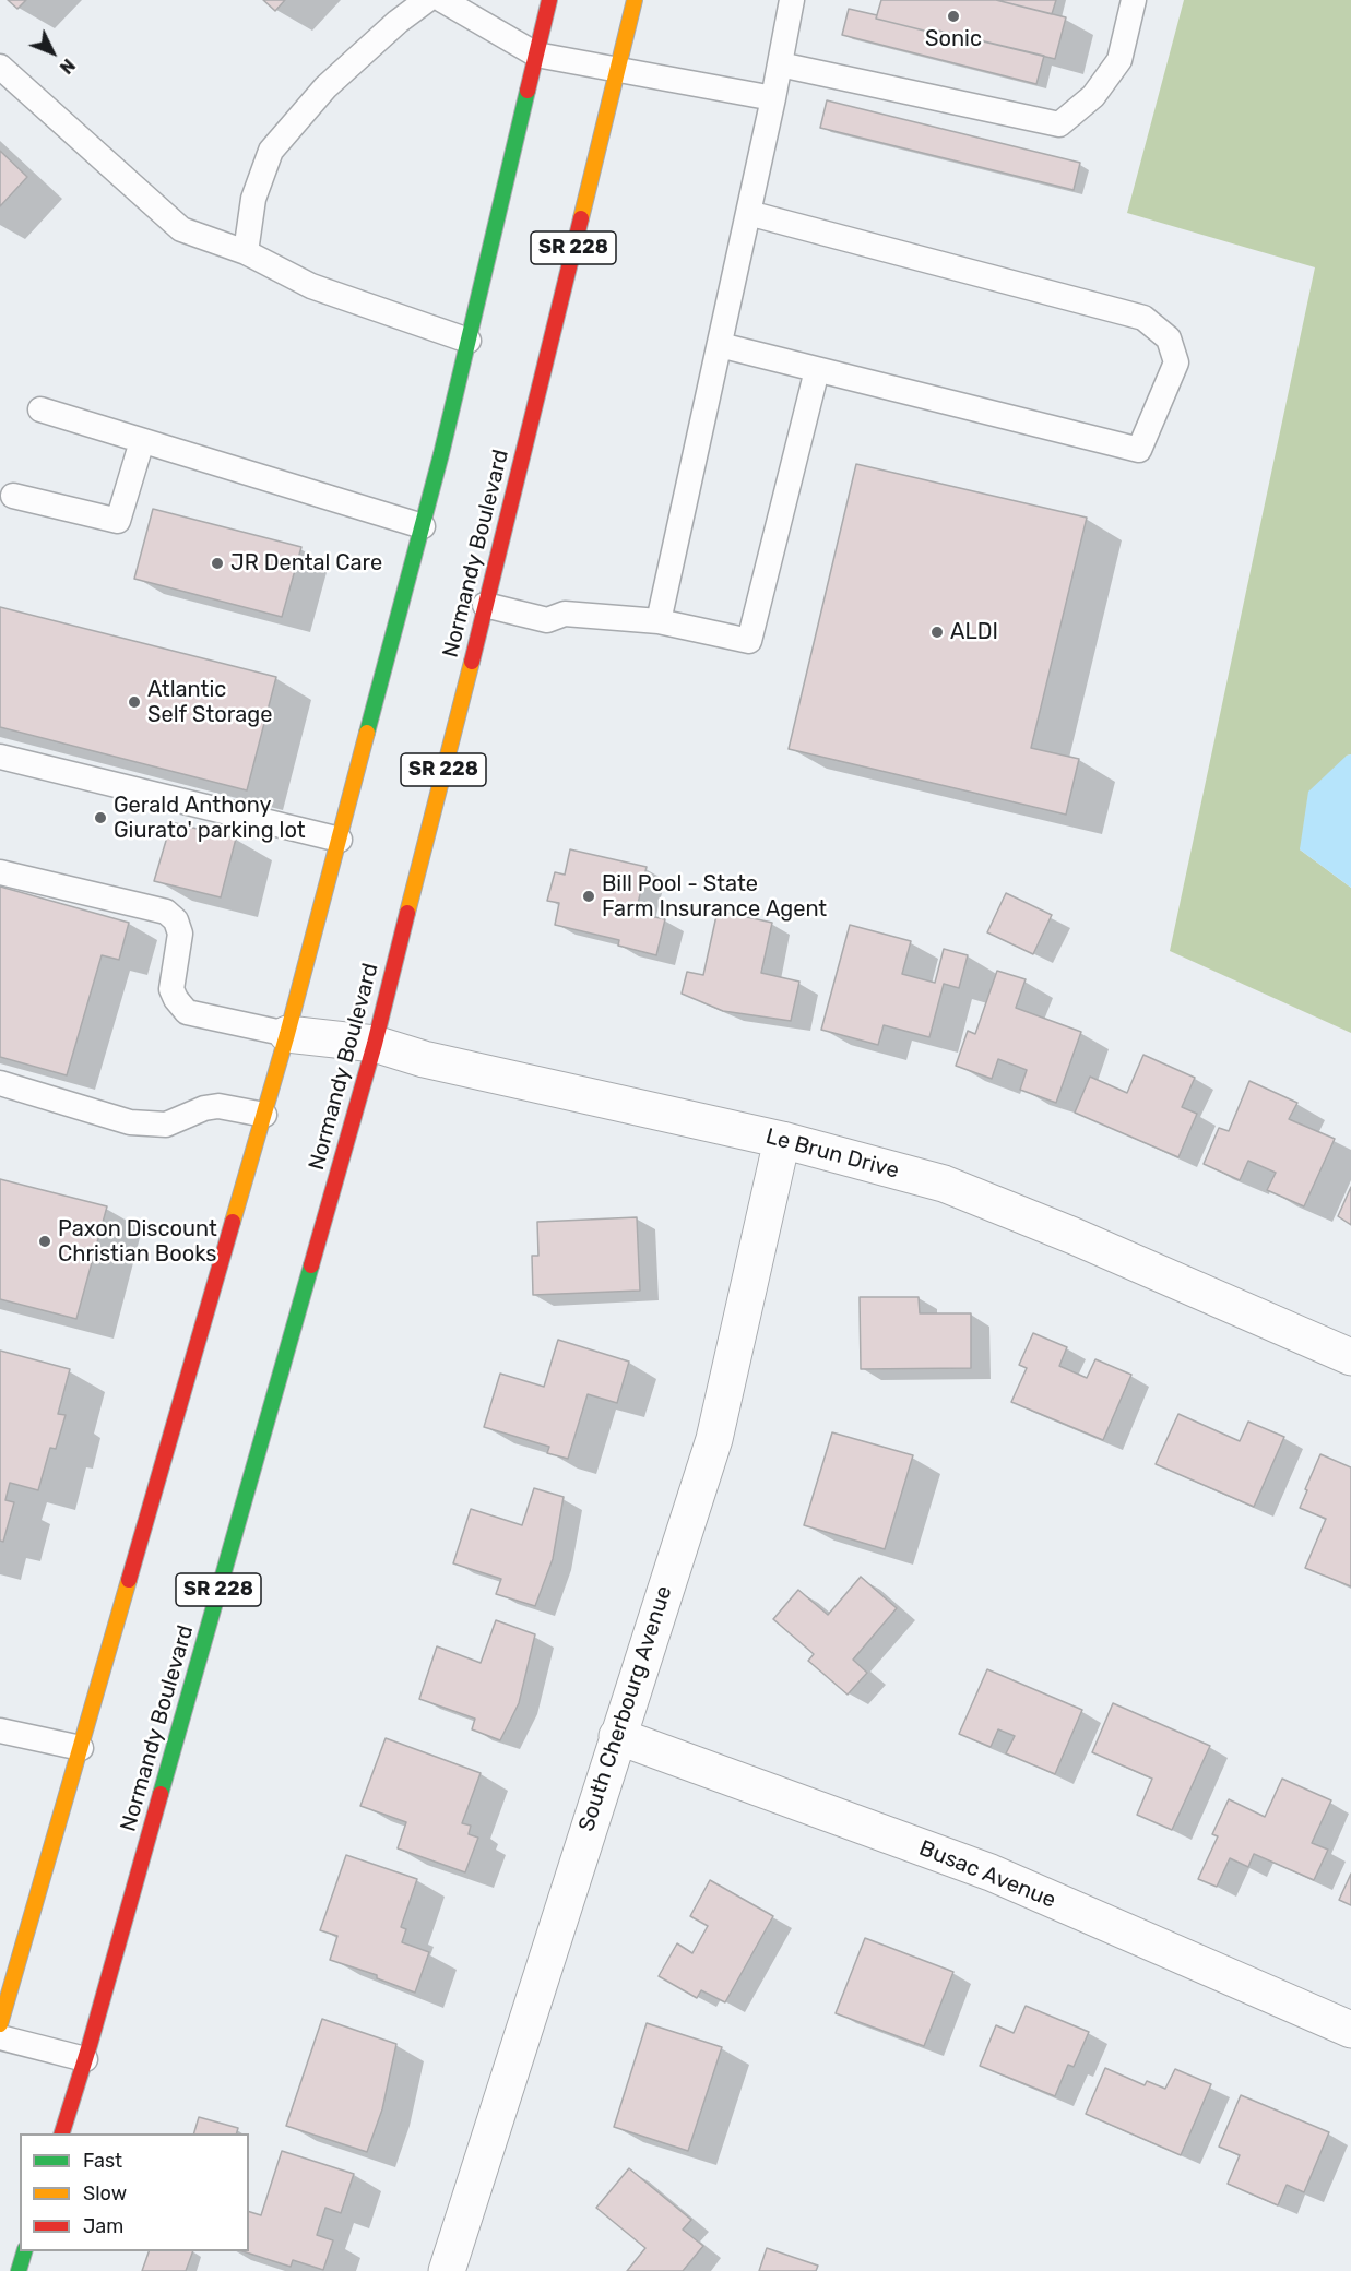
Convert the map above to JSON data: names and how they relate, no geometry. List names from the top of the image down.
{
  "streets": {
    "main road": ["SR 228", "Normandy Boulevard"],
    "street": ["Le Brun Drive", "South Cherbourg Avenue", "Busac Avenue"]
  },
  "crossings": [
    ["Normandy Boulevard", "Le Brun Drive"],
    ["Le Brun Drive", "South Cherbourg Avenue"],
    ["South Cherbourg Avenue", "Busac Avenue"]
  ],
  "places": [
    "Sonic",
    "JR Dental Care",
    "ALDI",
    "Atlantic Self Storage",
    "Gerald Anthony Giurato' parking lot",
    "Bill Pool - State Farm Insurance Agent",
    "Paxon Discount Christian Books"
  ],
  "legend": ["Fast", "Slow", "Jam"],
  "north": "bottom right"
}
